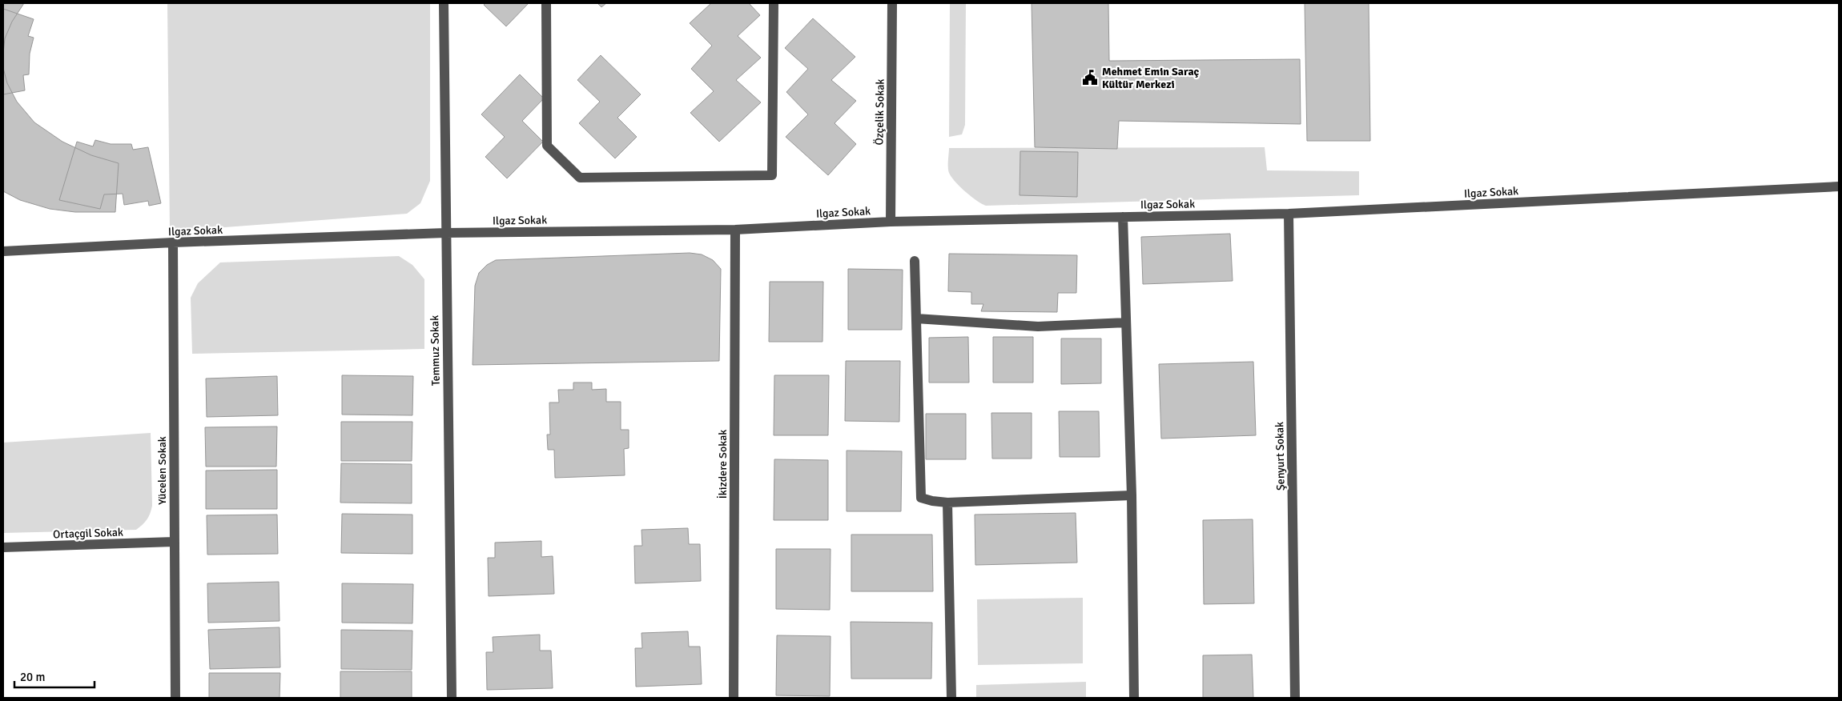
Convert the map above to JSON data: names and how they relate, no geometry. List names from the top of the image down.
{
  "streets": {
    "street": [
      "Özçelik Sokak",
      "Ilgaz Sokak",
      "Temmuz Sokak",
      "Şenyurt Sokak",
      "İkizdere Sokak",
      "Yücelen Sokak",
      "Ortaçgil Sokak"
    ]
  },
  "crossings": [
    ["Özçelik Sokak", "Ilgaz Sokak"],
    ["Ilgaz Sokak", "Temmuz Sokak"],
    ["Ilgaz Sokak", "Şenyurt Sokak"],
    ["Ilgaz Sokak", "İkizdere Sokak"],
    ["Ilgaz Sokak", "Yücelen Sokak"],
    ["Yücelen Sokak", "Ortaçgil Sokak"]
  ],
  "places": {
    "public building": ["Mehmet Emin Saraç Kültür Merkezi"]
  },
  "scale_bar": "20 m"
}
